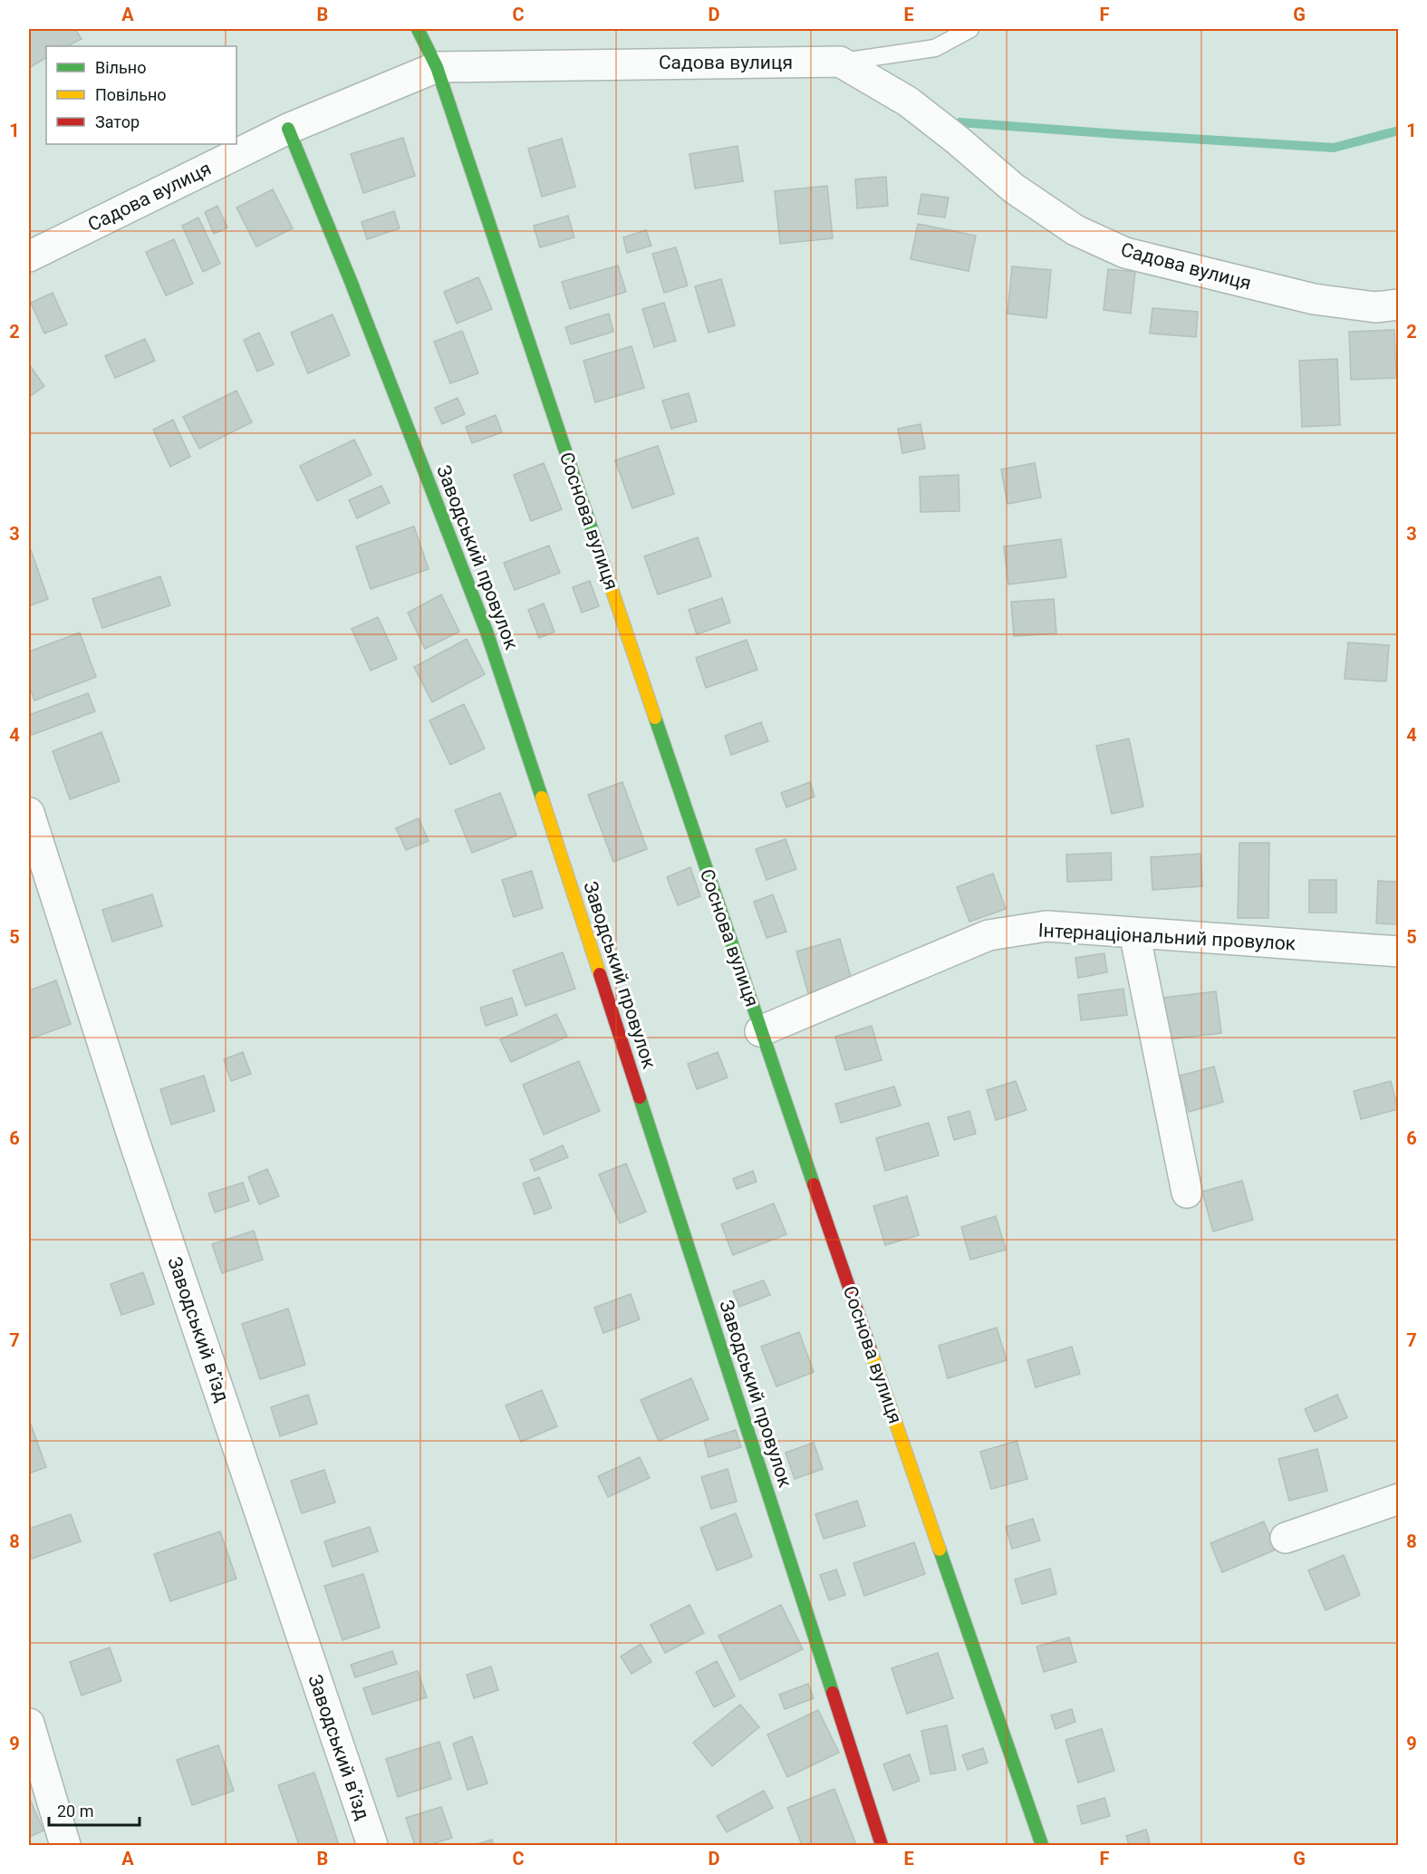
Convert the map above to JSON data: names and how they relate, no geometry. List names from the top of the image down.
{
  "streets": {
    "street": [
      "Садова вулиця",
      "Соснова вулиця",
      "Заводський провулок",
      "Інтернаціональний провулок",
      "Заводський в’їзд"
    ]
  },
  "crossings": [
    ["Садова вулиця", "Соснова вулиця"],
    ["Садова вулиця", "Заводський провулок"],
    ["Соснова вулиця", "Інтернаціональний провулок"]
  ],
  "legend": ["Вільно", "Повільно", "Затор"],
  "scale_bar": "20 m",
  "grid": {
    "columns": [
      "A",
      "B",
      "C",
      "D",
      "E",
      "F",
      "G"
    ],
    "rows": [
      "1",
      "2",
      "3",
      "4",
      "5",
      "6",
      "7",
      "8",
      "9"
    ]
  }
}
